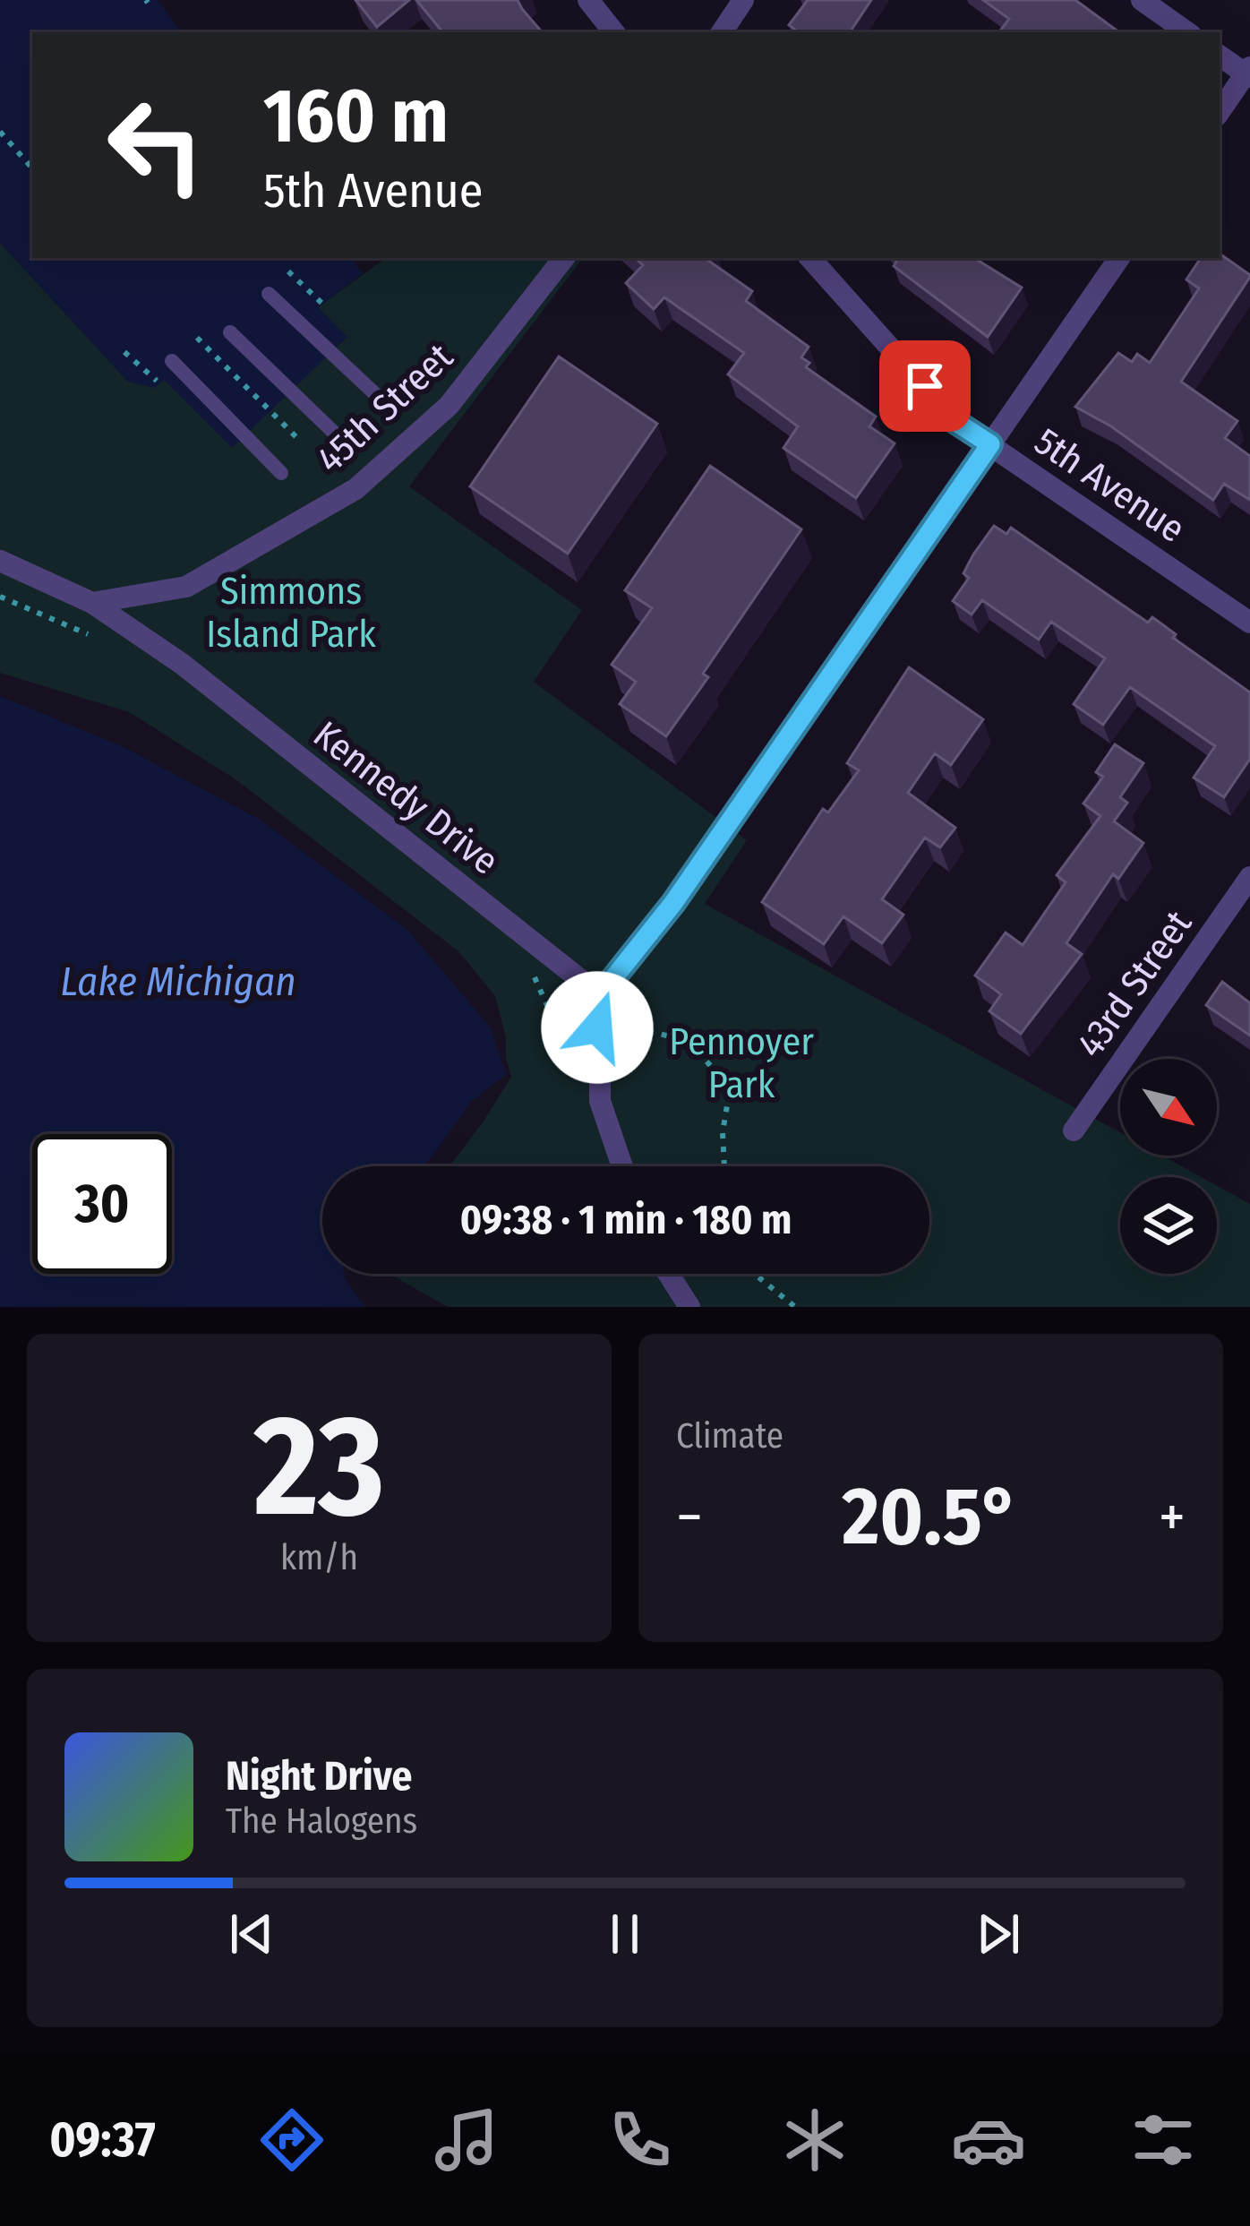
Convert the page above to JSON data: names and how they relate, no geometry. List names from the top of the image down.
{
  "streets": {
    "street": [
      "45th Street",
      "5th Avenue",
      "Kennedy Drive",
      "43rd Street"
    ]
  },
  "crossings": [
    ["45th Street", "Kennedy Drive"]
  ],
  "water": ["Lake Michigan"],
  "parks": ["Simmons Island Park", "Pennoyer Park"],
  "north": "bottom right",
  "page": {
    "turn": ["160 m", "5th Avenue"],
    "limit": "30",
    "trip": "09:38 · 1 min · 180 m",
    "tile": [
      ["23", "km/h"],
      "Climate"
    ],
    "heat": ["−", "20.5°", "+"],
    "song": ["Night Drive", "The Halogens"],
    "tabs": "09:37"
  }
}
